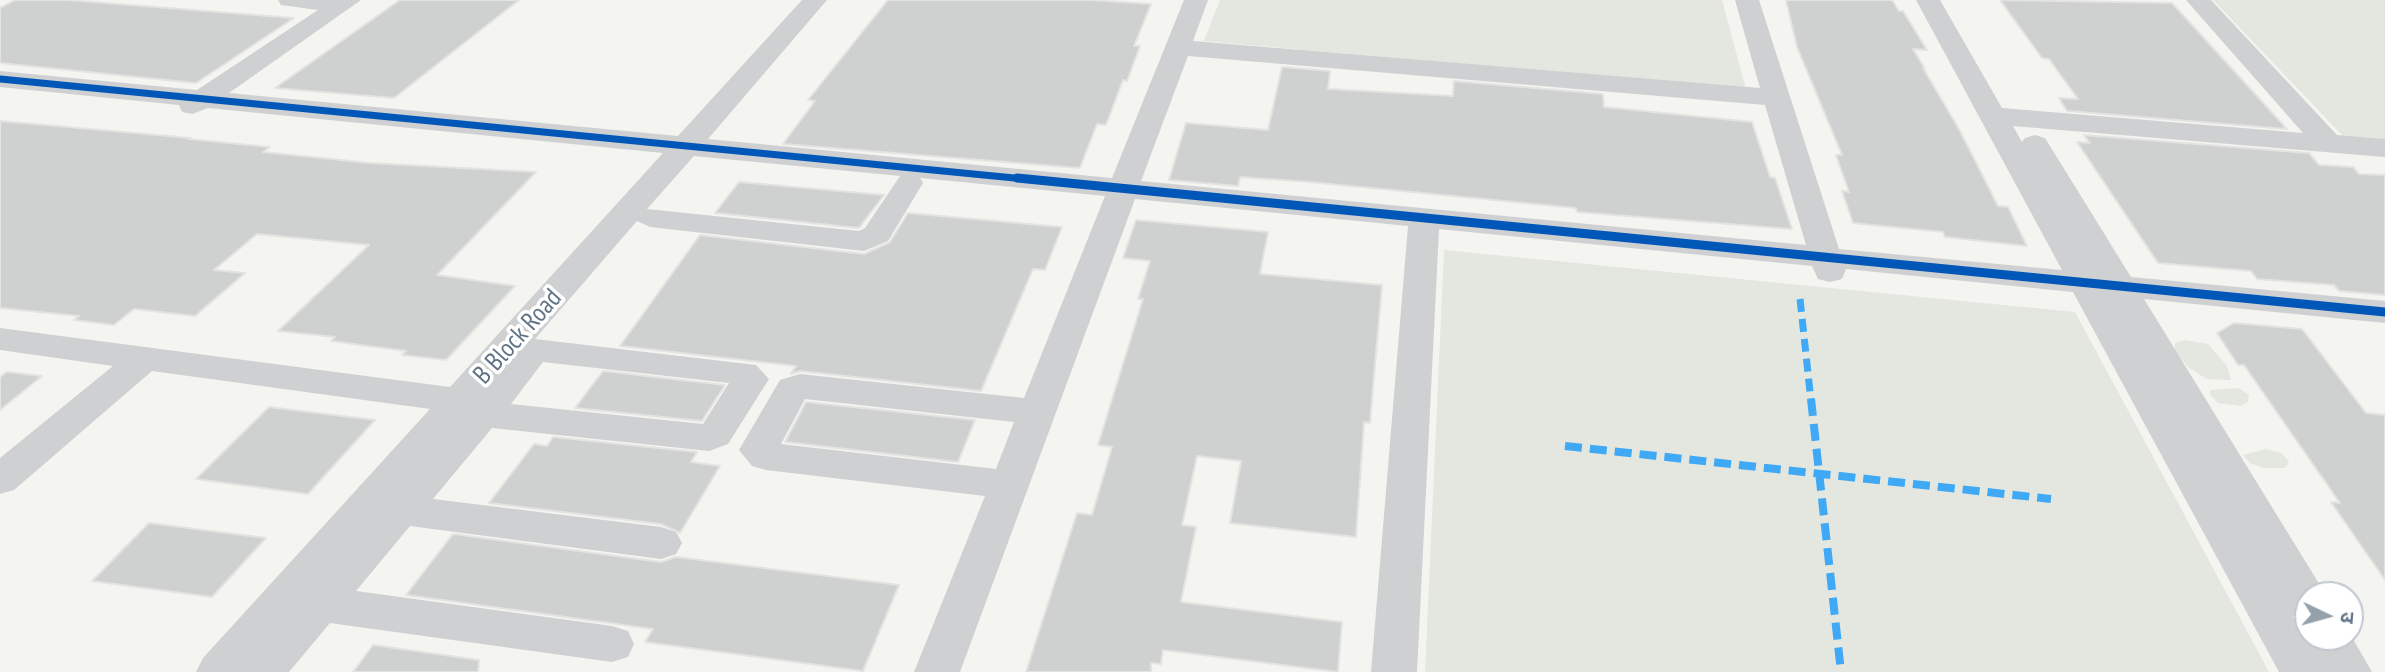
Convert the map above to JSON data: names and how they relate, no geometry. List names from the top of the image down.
{
  "streets": {
    "street": ["B Block Road"]
  },
  "north": "right"
}
